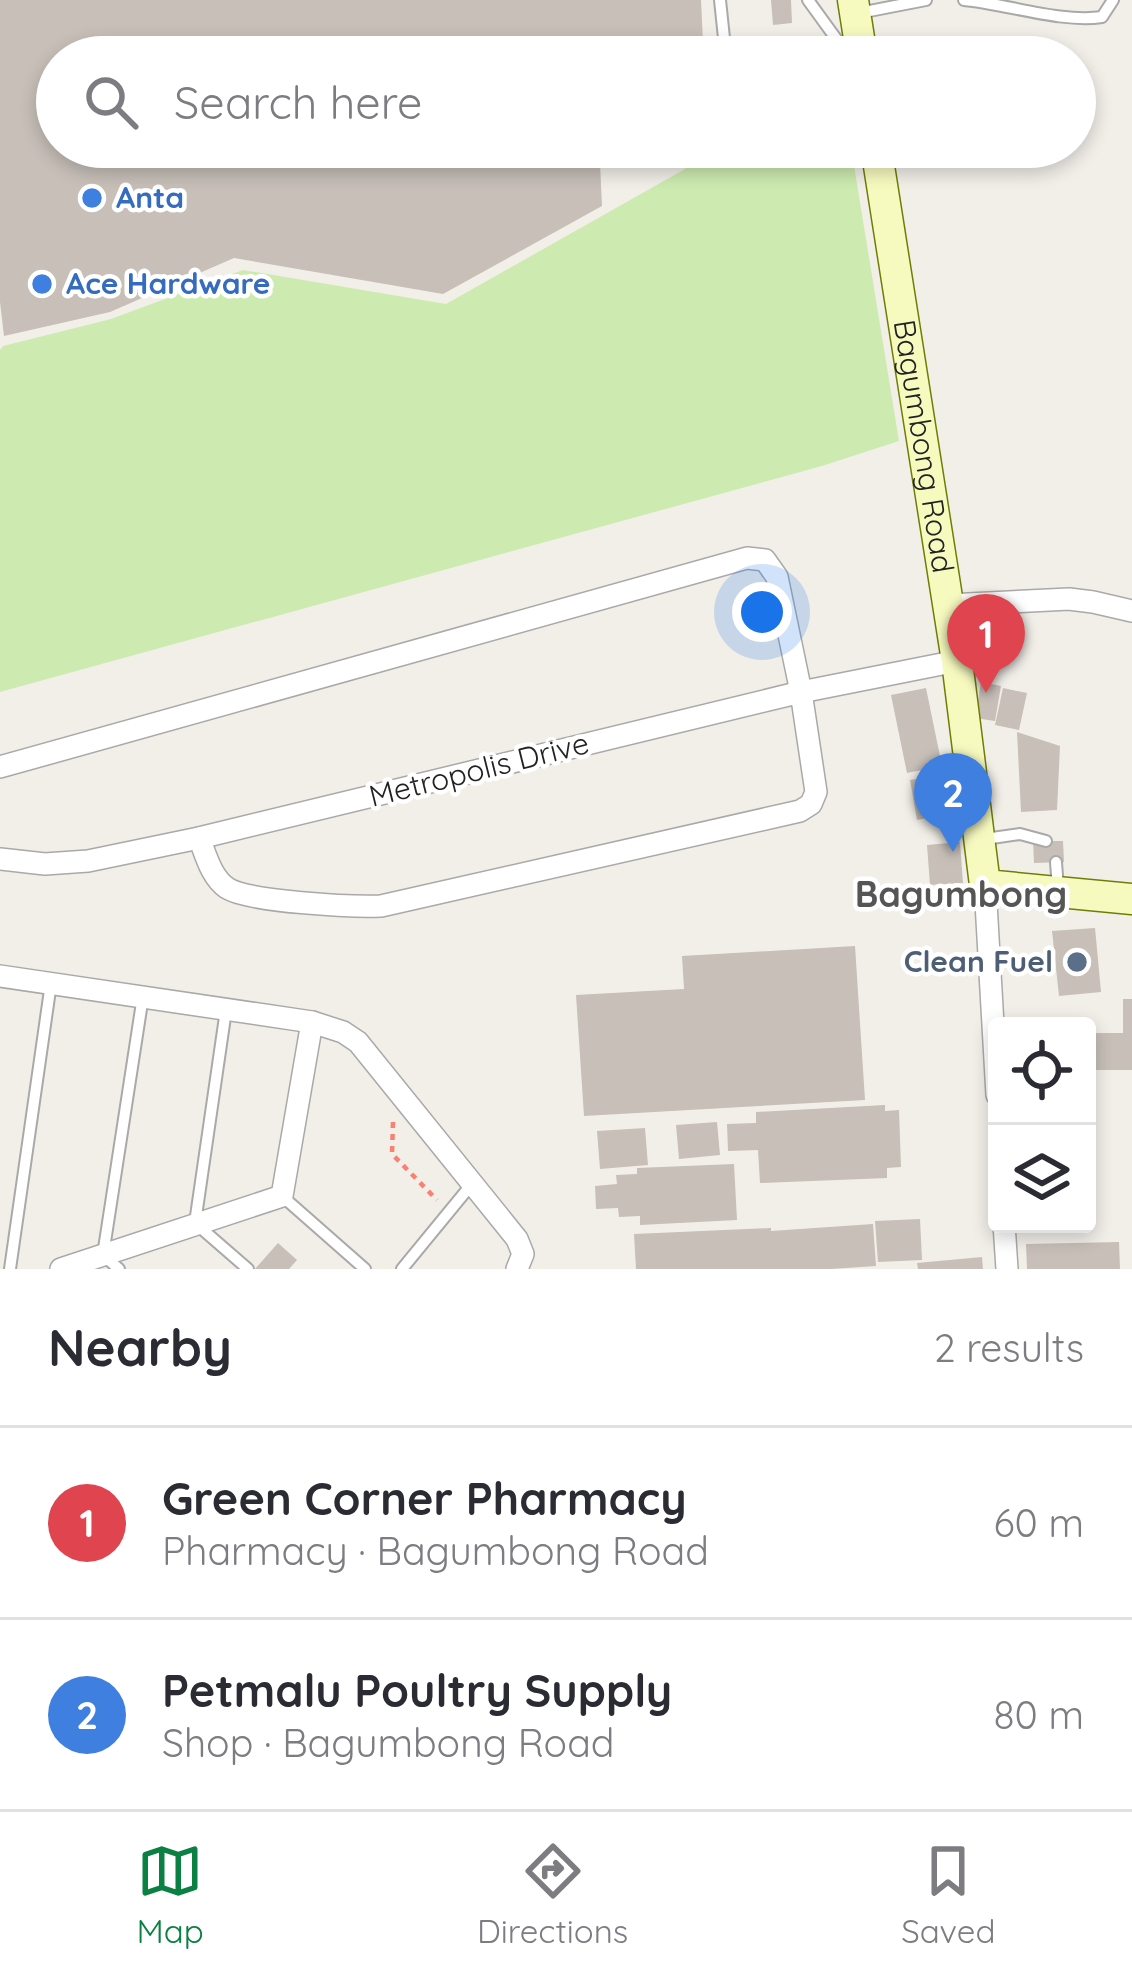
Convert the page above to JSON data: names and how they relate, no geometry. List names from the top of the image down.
{
  "streets": {
    "main road": ["Bagumbong Road"],
    "street": ["Metropolis Drive"]
  },
  "crossings": [
    ["Bagumbong Road", "Metropolis Drive"]
  ],
  "districts": ["Bagumbong"],
  "places": ["Anta", "Ace Hardware", "Clean Fuel"],
  "page": {
    "search": "Search here",
    "pins": ["1", "2"],
    "heading": ["Nearby", "2 results"],
    "list": [
      {
        "mark": "1",
        "name": "Green Corner Pharmacy",
        "note": "Pharmacy · Bagumbong Road",
        "value": "60 m"
      },
      {
        "mark": "2",
        "name": "Petmalu Poultry Supply",
        "note": "Shop · Bagumbong Road",
        "value": "80 m"
      }
    ],
    "nav": ["Map", "Directions", "Saved"]
  }
}
